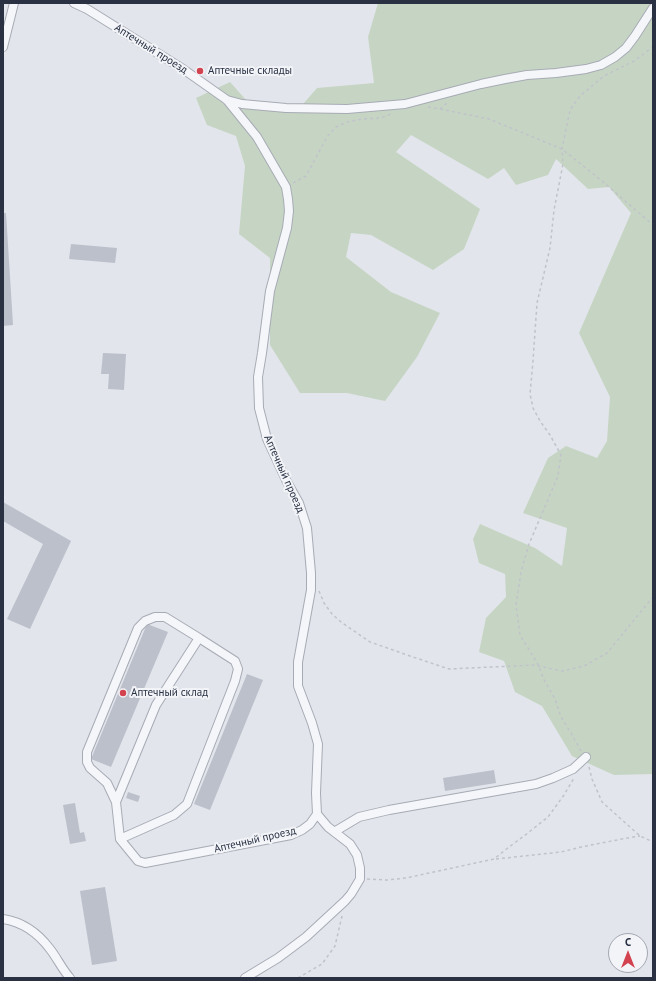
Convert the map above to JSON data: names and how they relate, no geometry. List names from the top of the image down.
{
  "streets": {
    "street": ["Аптечный проезд"]
  },
  "places": ["Аптечные склады", "Аптечный склад"],
  "north": "top"
}
